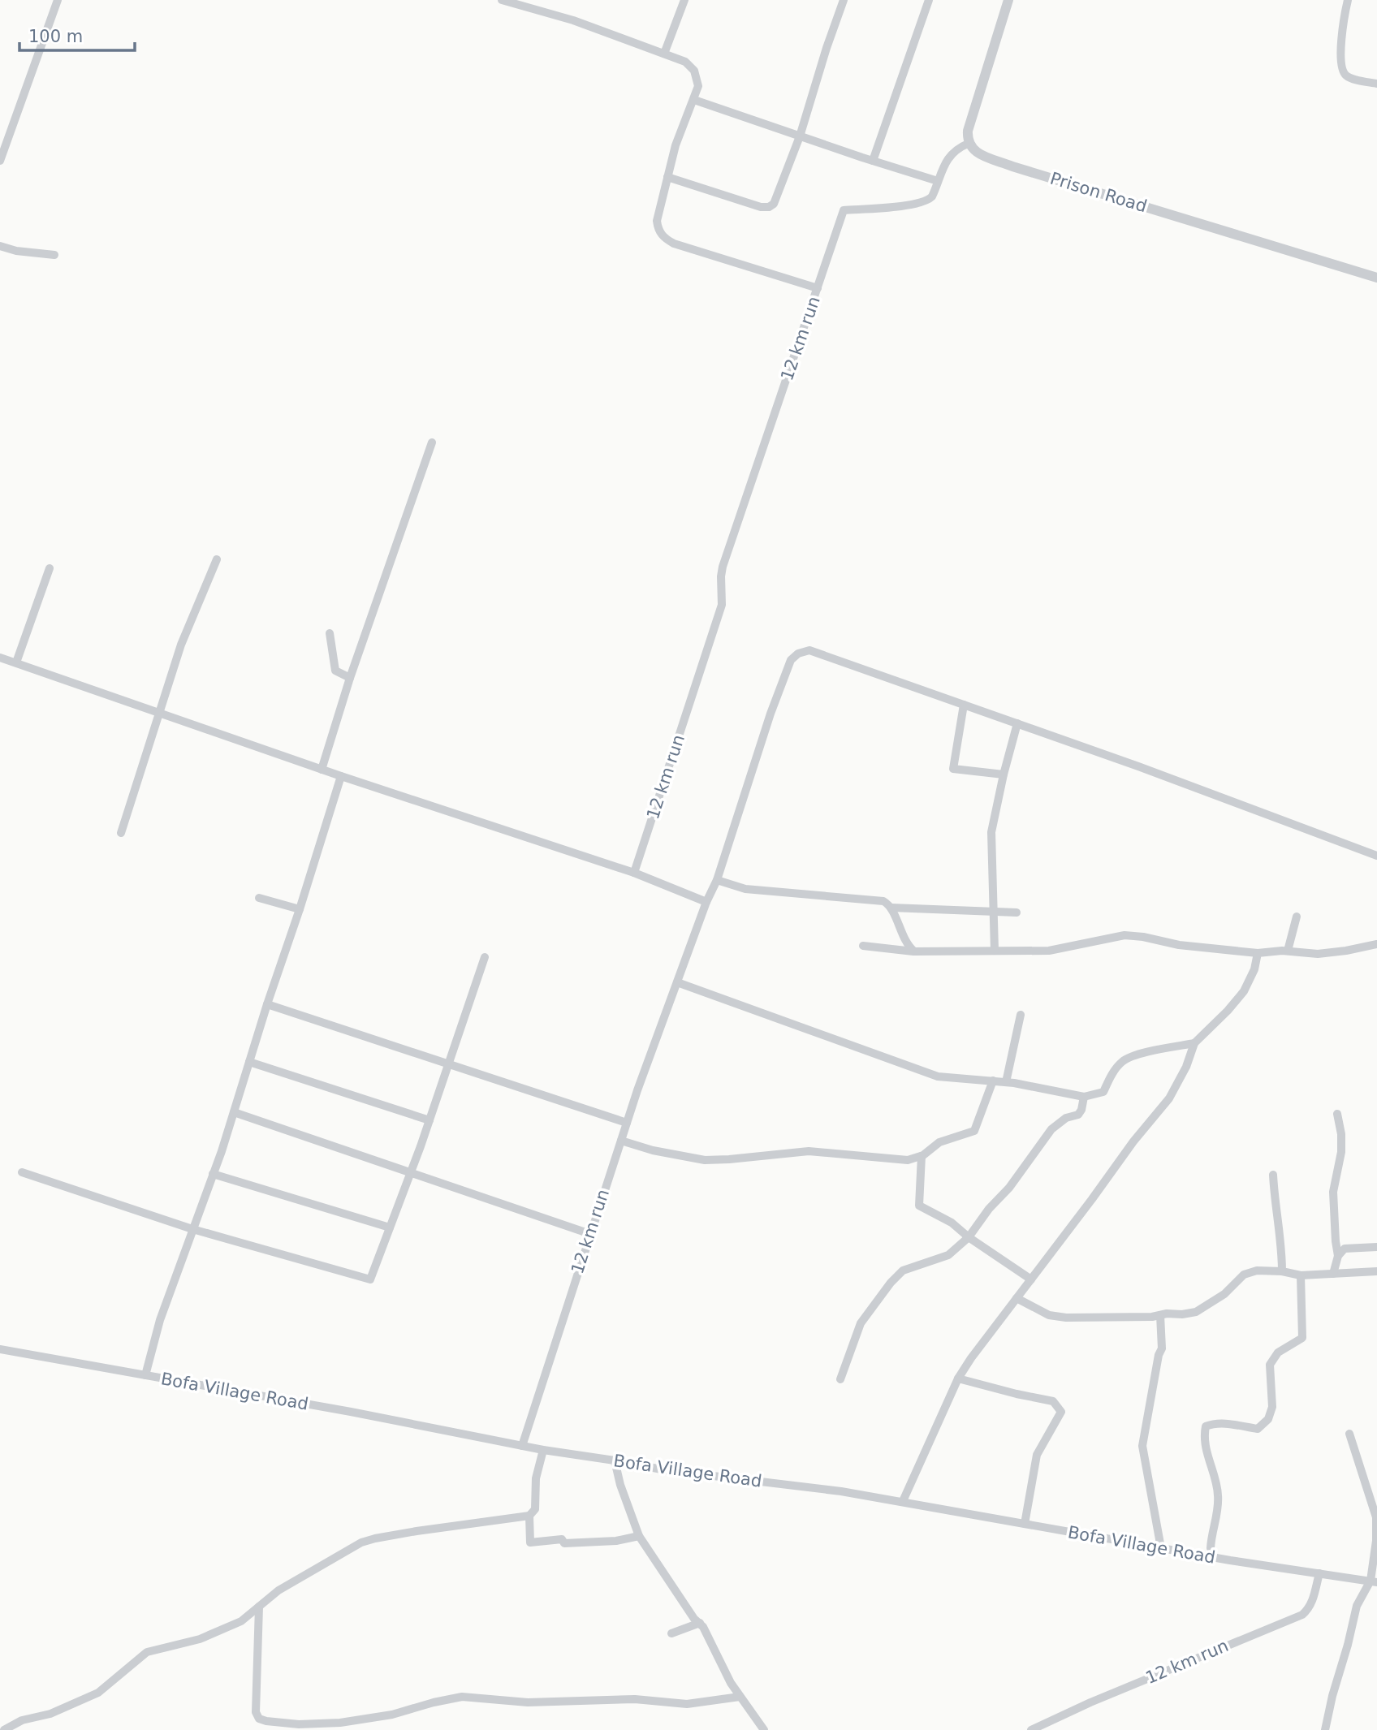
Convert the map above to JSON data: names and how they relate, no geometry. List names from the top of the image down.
{
  "streets": {
    "street": ["Prison Road", "12 km run", "Bofa Village Road"]
  },
  "crossings": [
    ["Prison Road", "12 km run"],
    ["12 km run", "Bofa Village Road"]
  ],
  "scale_bar": "100 m"
}
